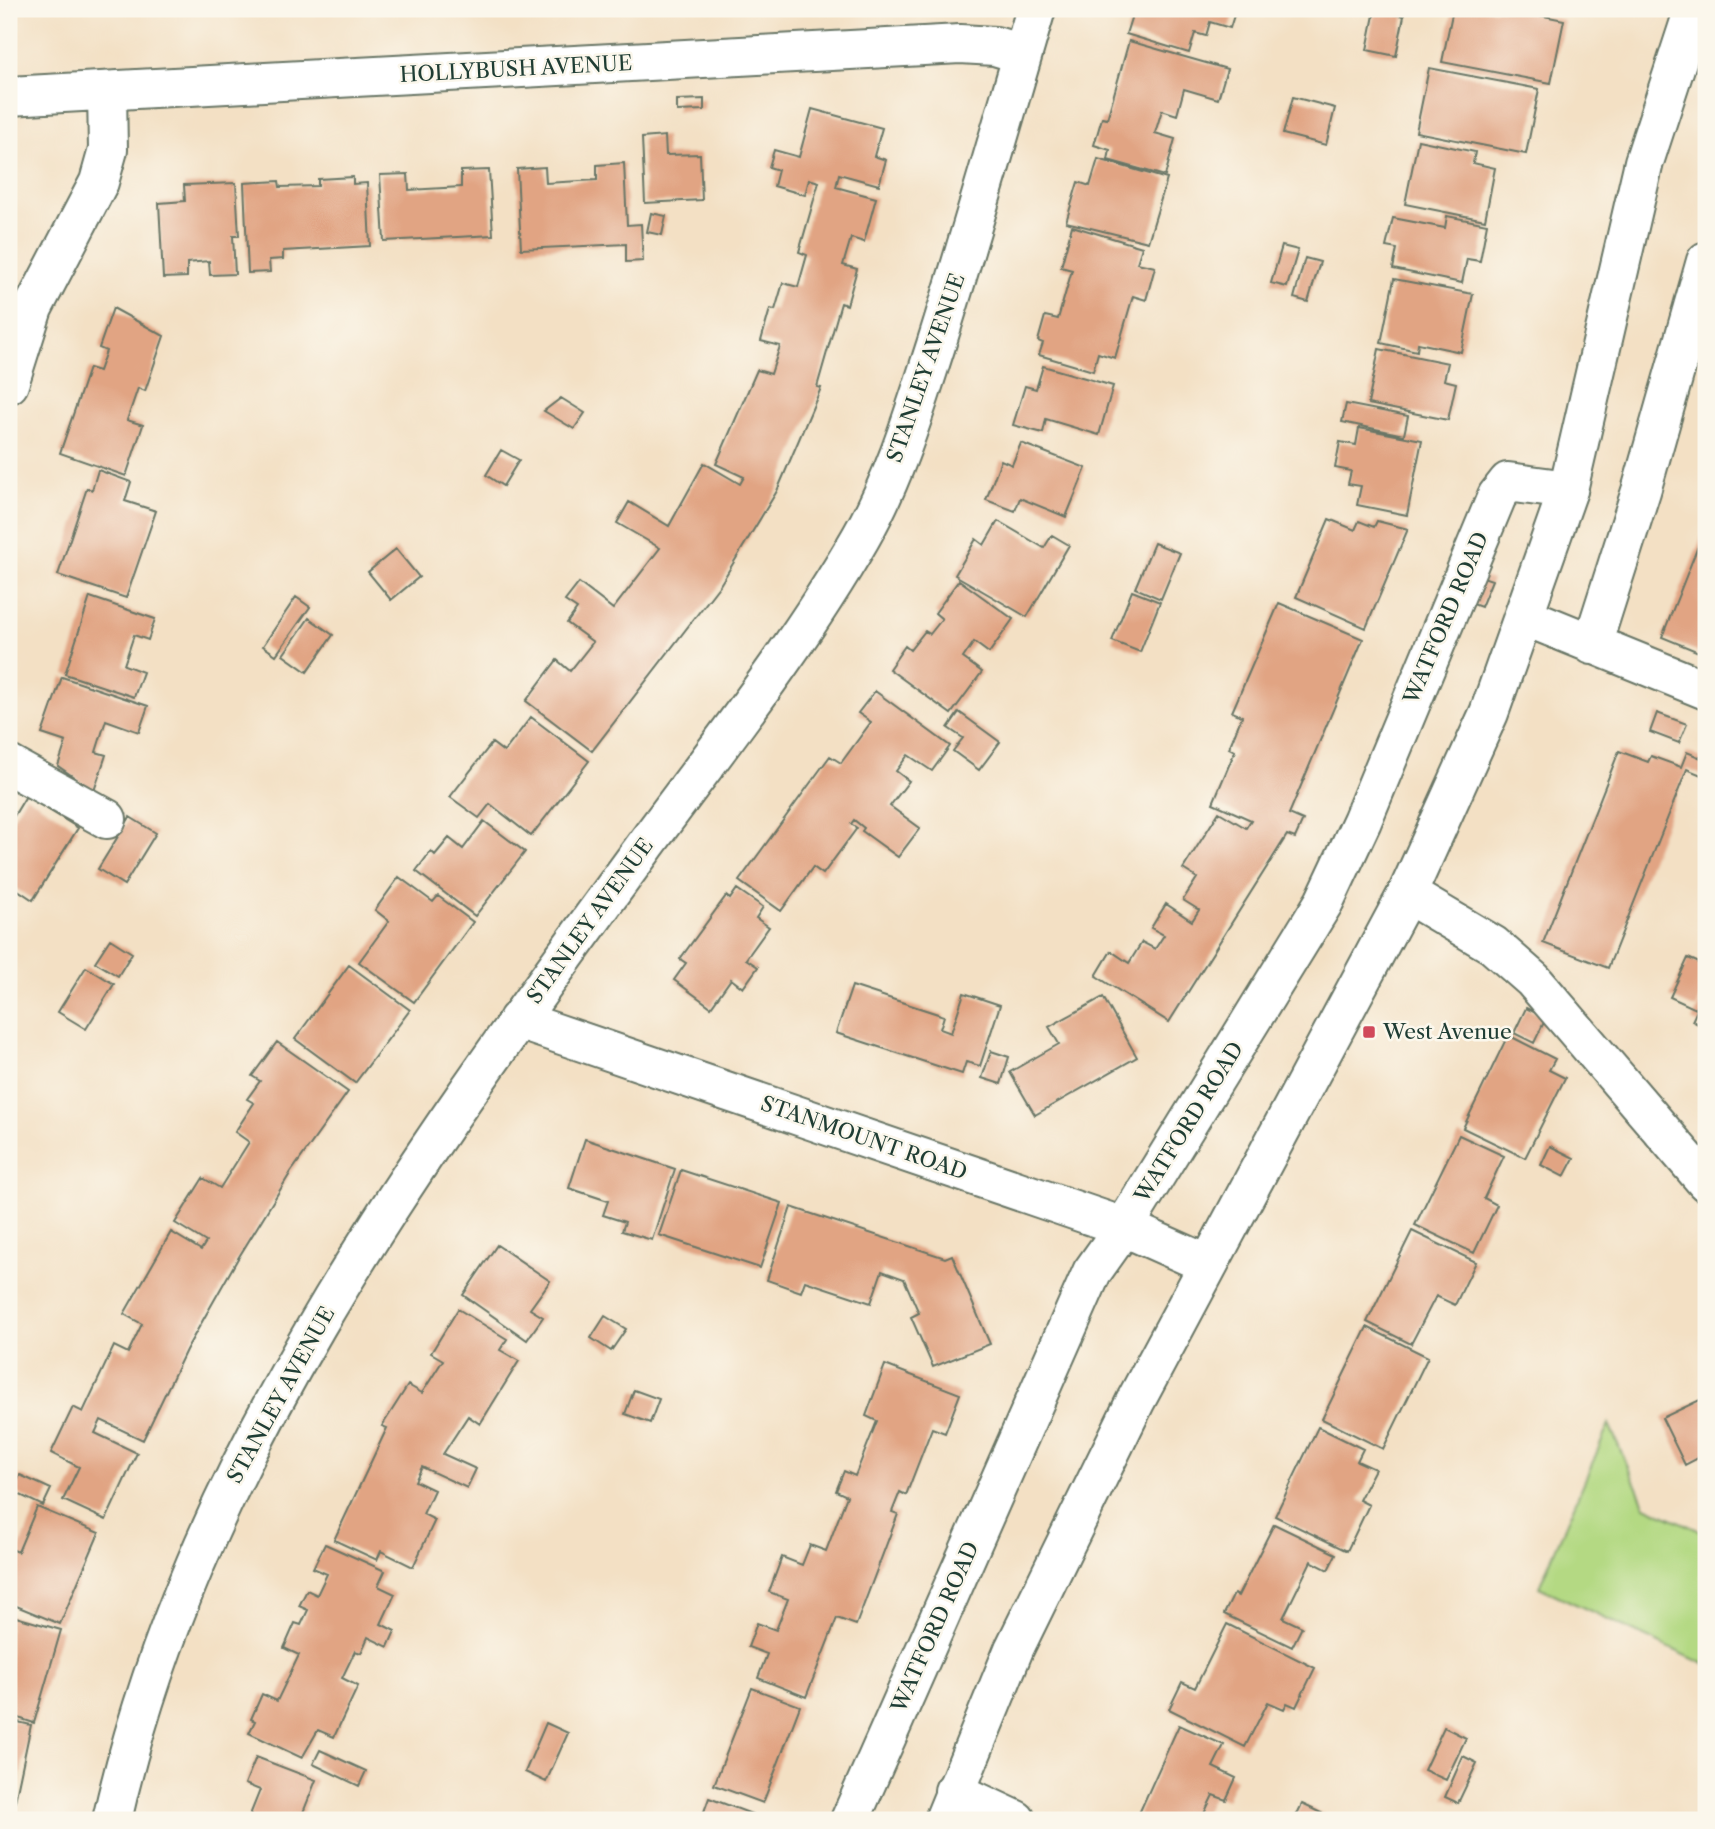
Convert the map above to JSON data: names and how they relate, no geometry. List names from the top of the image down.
{
  "streets": {
    "street": [
      "HOLLYBUSH AVENUE",
      "STANLEY AVENUE",
      "WATFORD ROAD",
      "STANMOUNT ROAD"
    ]
  },
  "crossings": [
    ["HOLLYBUSH AVENUE", "STANLEY AVENUE"],
    ["STANLEY AVENUE", "STANMOUNT ROAD"],
    ["WATFORD ROAD", "STANMOUNT ROAD"]
  ],
  "places": {
    "transit": ["West Avenue"]
  }
}
